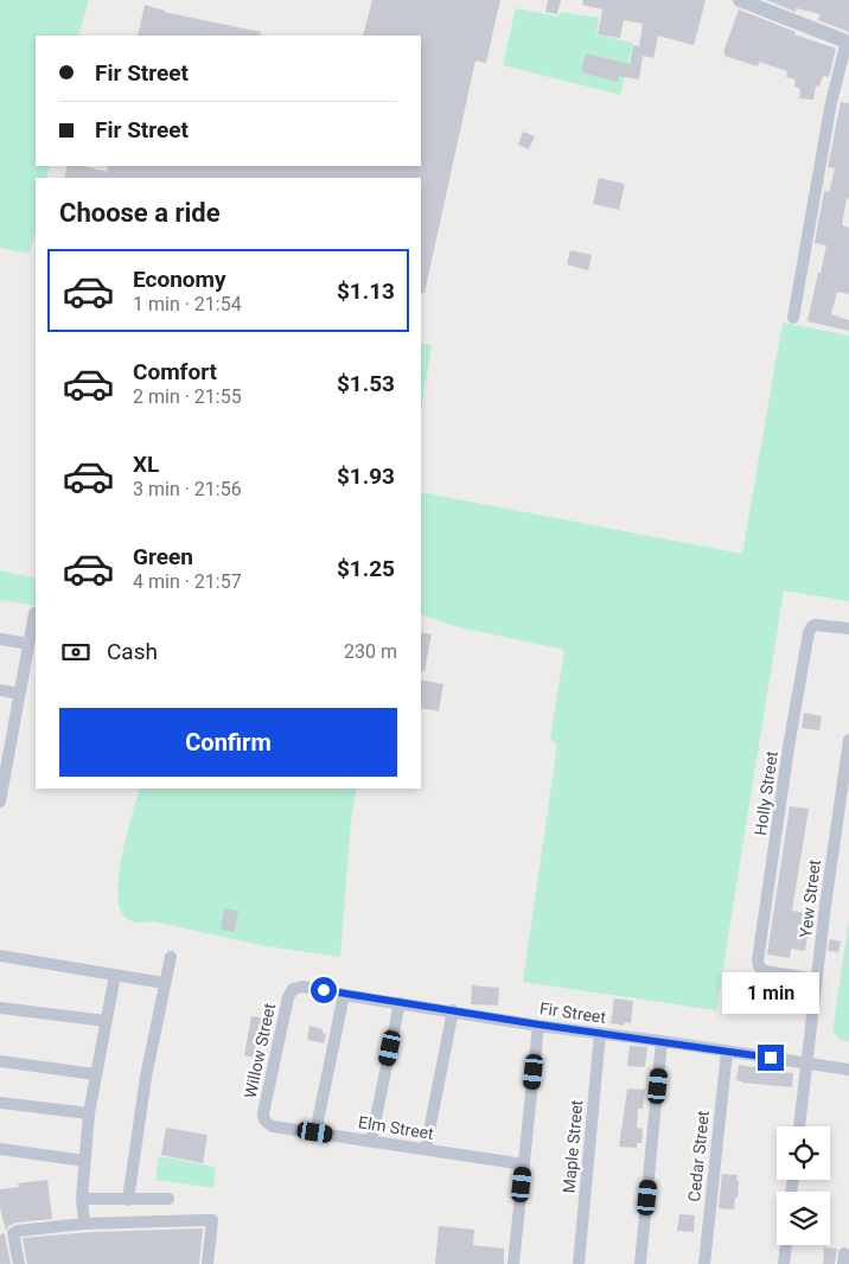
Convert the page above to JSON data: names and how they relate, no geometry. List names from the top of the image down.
{
  "streets": {
    "street": [
      "Holly Street",
      "Yew Street",
      "Fir Street",
      "Willow Street",
      "Elm Street",
      "Maple Street",
      "Cedar Street"
    ]
  },
  "crossings": [
    ["Holly Street", "Yew Street"],
    ["Yew Street", "Fir Street"],
    ["Fir Street", "Willow Street"],
    ["Fir Street", "Maple Street"],
    ["Fir Street", "Cedar Street"],
    ["Willow Street", "Elm Street"]
  ],
  "page": {
    "banner": ["Fir Street", "Fir Street"],
    "heading": "Choose a ride",
    "list": [
      {
        "name": "Economy",
        "note": "1 min · 21:54",
        "value": "$1.13"
      },
      {
        "name": "Comfort",
        "note": "2 min · 21:55",
        "value": "$1.53"
      },
      {
        "name": "XL",
        "note": "3 min · 21:56",
        "value": "$1.93"
      },
      {
        "name": "Green",
        "note": "4 min · 21:57",
        "value": "$1.25"
      }
    ],
    "pay": ["Cash", "230 m"],
    "buttons": "Confirm",
    "bubble": "1 min"
  }
}
